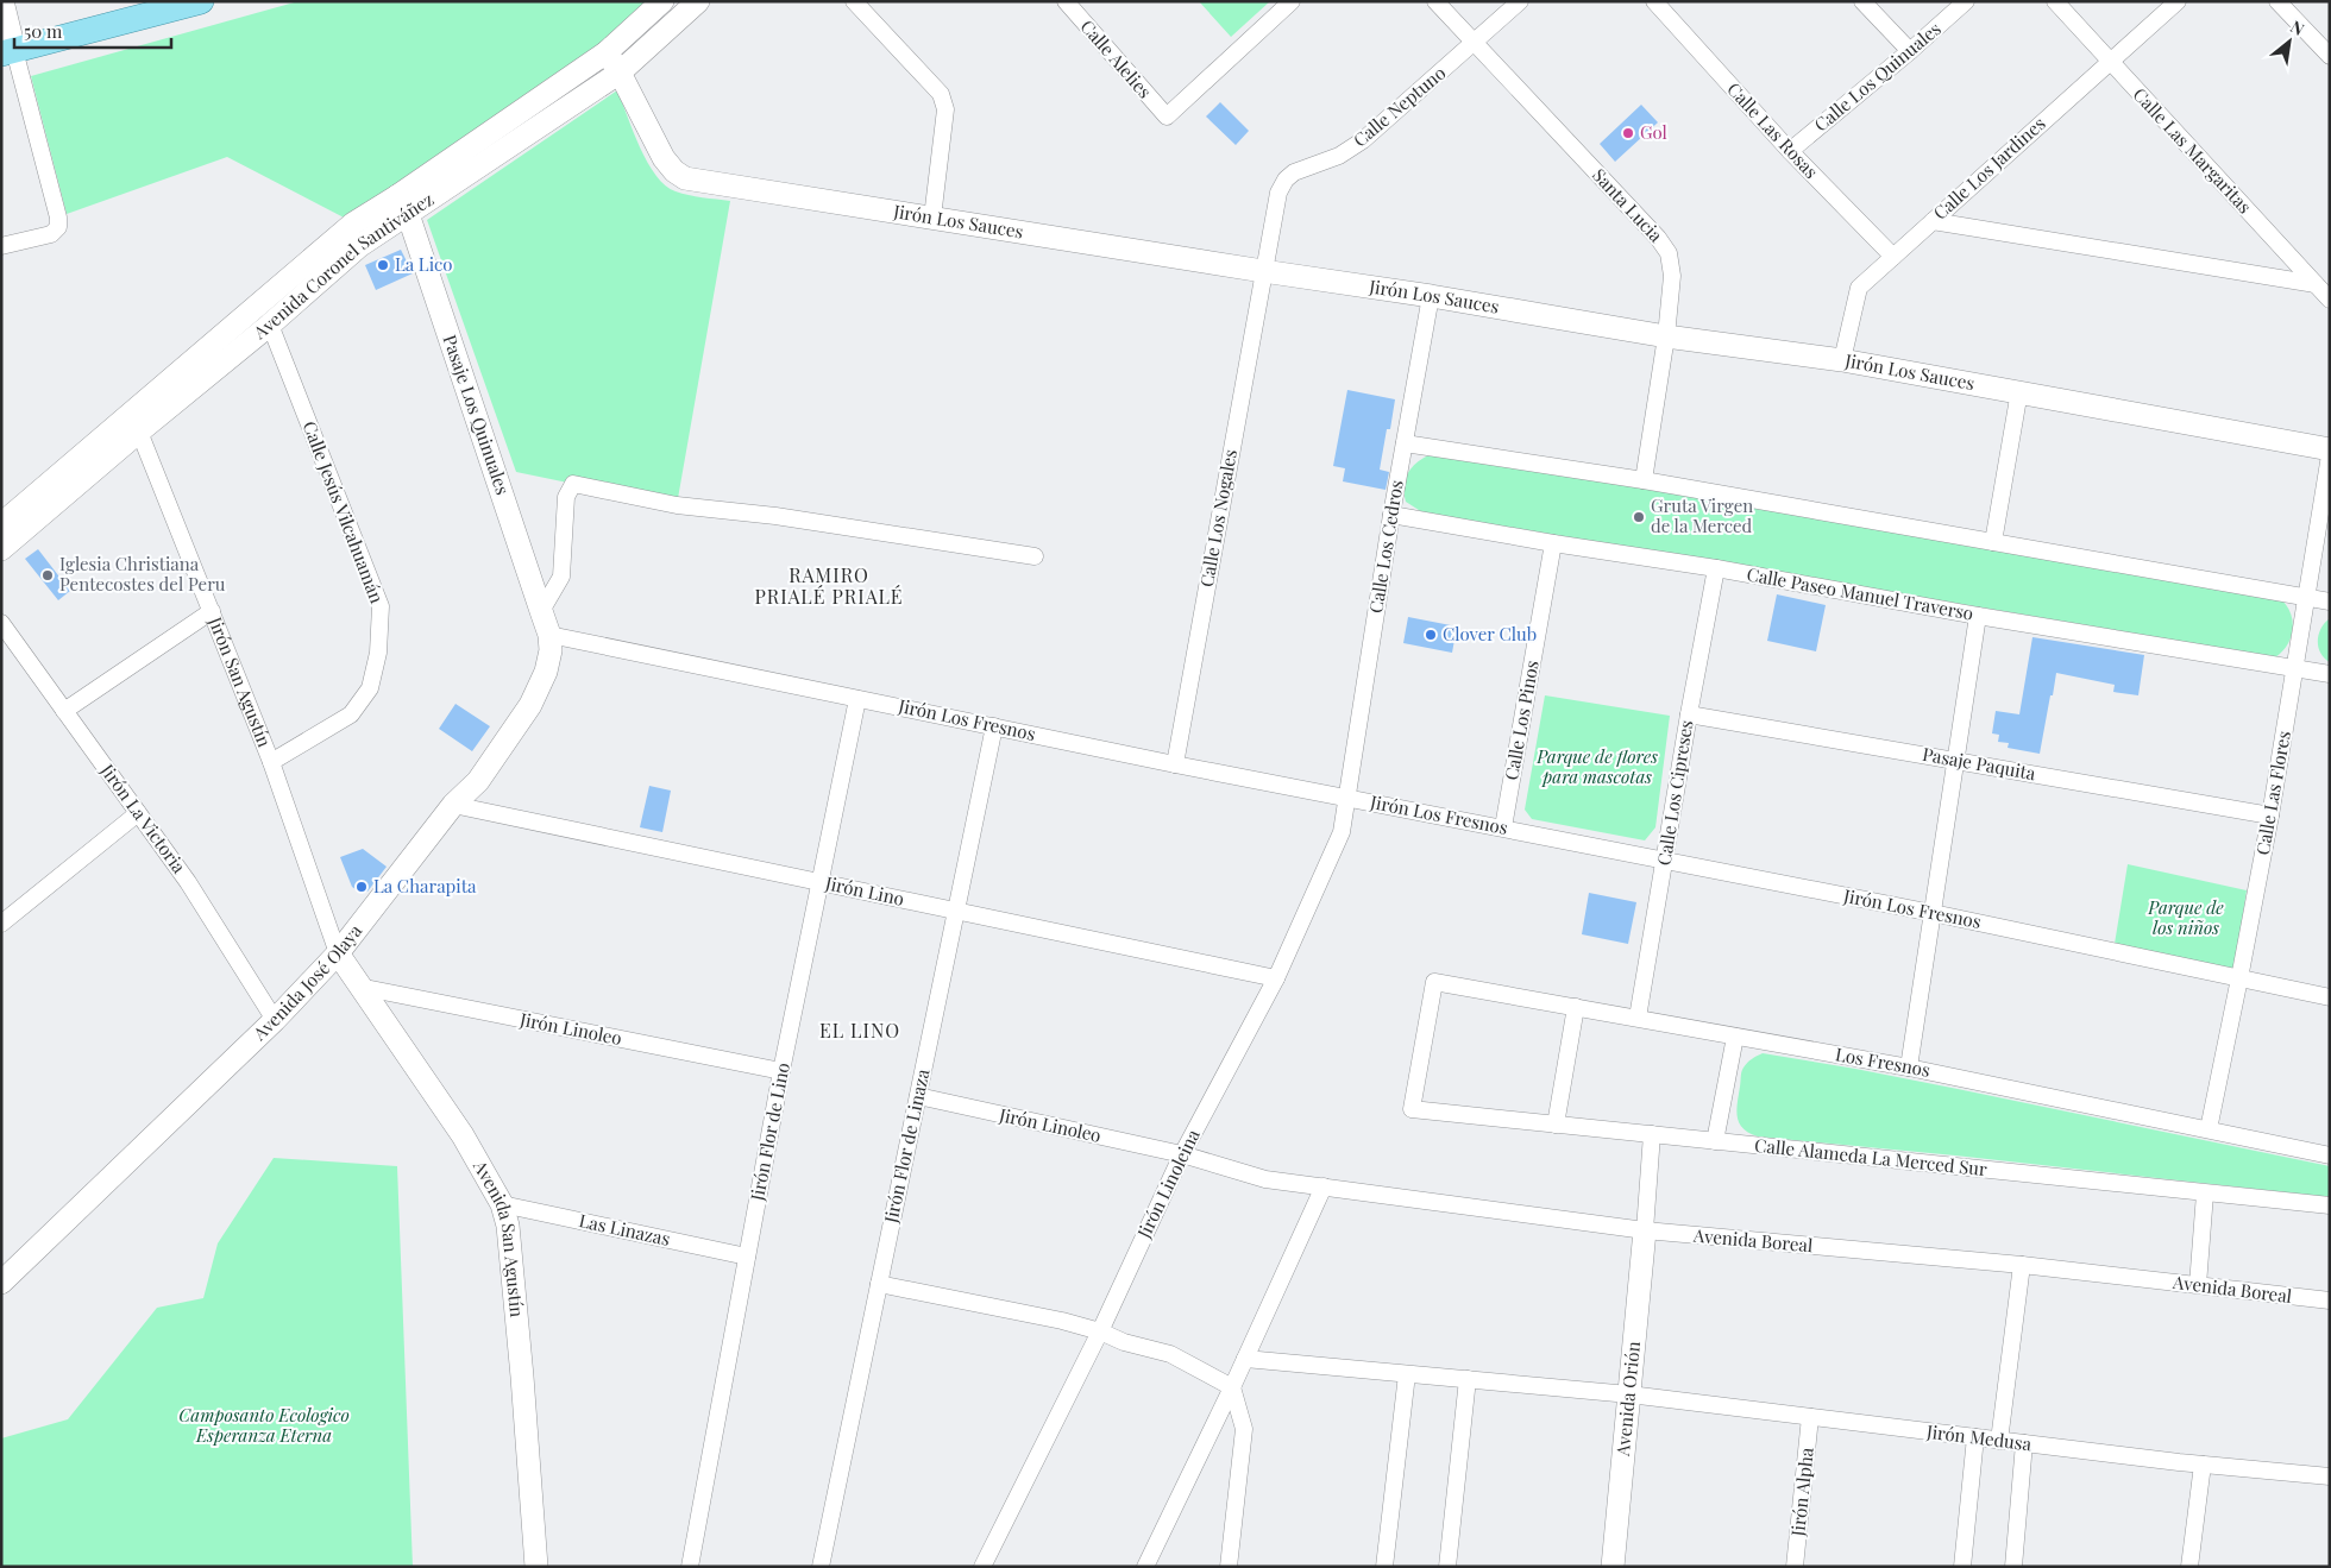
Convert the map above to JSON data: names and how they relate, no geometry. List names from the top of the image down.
{
  "streets": {
    "street": [
      "Calle Alelies",
      "Calle Los Quinuales",
      "Calle Neptuno",
      "Calle Las Rosas",
      "Calle Las Margaritas",
      "Calle Los Jardines",
      "Santa Lucia",
      "Jirón Los Sauces",
      "Avenida Coronel Santiváñez",
      "Pasaje Los Quinuales",
      "Calle Jesús Vilcahuamán",
      "Calle Los Nogales",
      "Calle Los Cedros",
      "Calle Paseo Manuel Traverso",
      "Jirón San Agustín",
      "Jirón Los Fresnos",
      "Calle Los Pinos",
      "Pasaje Paquita",
      "Calle Los Cipreses",
      "Calle Las Flores",
      "Jirón La Victoria",
      "Jirón Lino",
      "Avenida José Olaya",
      "Jirón Linoleo",
      "Los Fresnos",
      "Jirón Flor de Lino",
      "Jirón Flor de Linaza",
      "Calle Alameda La Merced Sur",
      "Jirón Linoleina",
      "Las Linazas",
      "Avenida San Agustín",
      "Avenida Boreal",
      "Avenida Orión",
      "Jirón Medusa",
      "Jirón Alpha"
    ]
  },
  "crossings": [
    ["Calle Los Quinuales", "Calle Las Rosas"],
    ["Calle Neptuno", "Santa Lucia"],
    ["Calle Neptuno", "Jirón Los Sauces"],
    ["Calle Neptuno", "Calle Los Nogales"],
    ["Calle Las Rosas", "Calle Los Jardines"],
    ["Calle Las Margaritas", "Calle Los Jardines"],
    ["Calle Los Jardines", "Jirón Los Sauces"],
    ["Santa Lucia", "Jirón Los Sauces"],
    ["Jirón Los Sauces", "Avenida Coronel Santiváñez"],
    ["Jirón Los Sauces", "Calle Los Nogales"],
    ["Jirón Los Sauces", "Calle Los Cedros"],
    ["Avenida Coronel Santiváñez", "Pasaje Los Quinuales"],
    ["Avenida Coronel Santiváñez", "Calle Jesús Vilcahuamán"],
    ["Avenida Coronel Santiváñez", "Jirón San Agustín"],
    ["Pasaje Los Quinuales", "Jirón Los Fresnos"],
    ["Pasaje Los Quinuales", "Avenida José Olaya"],
    ["Calle Jesús Vilcahuamán", "Jirón San Agustín"],
    ["Calle Los Nogales", "Jirón Los Fresnos"],
    ["Calle Los Cedros", "Calle Paseo Manuel Traverso"],
    ["Calle Los Cedros", "Jirón Los Fresnos"],
    ["Calle Los Cedros", "Jirón Linoleina"],
    ["Calle Paseo Manuel Traverso", "Calle Los Pinos"],
    ["Calle Paseo Manuel Traverso", "Calle Los Cipreses"],
    ["Calle Paseo Manuel Traverso", "Calle Las Flores"],
    ["Jirón San Agustín", "Avenida José Olaya"],
    ["Jirón San Agustín", "Avenida San Agustín"],
    ["Jirón Los Fresnos", "Calle Los Pinos"],
    ["Jirón Los Fresnos", "Calle Los Cipreses"],
    ["Jirón Los Fresnos", "Calle Las Flores"],
    ["Jirón Los Fresnos", "Avenida José Olaya"],
    ["Jirón Los Fresnos", "Jirón Flor de Lino"],
    ["Jirón Los Fresnos", "Jirón Flor de Linaza"],
    ["Jirón Los Fresnos", "Jirón Linoleina"],
    ["Pasaje Paquita", "Calle Los Cipreses"],
    ["Pasaje Paquita", "Calle Las Flores"],
    ["Calle Los Cipreses", "Los Fresnos"],
    ["Calle Las Flores", "Los Fresnos"],
    ["Jirón La Victoria", "Avenida José Olaya"],
    ["Jirón Lino", "Avenida José Olaya"],
    ["Jirón Lino", "Jirón Flor de Lino"],
    ["Jirón Lino", "Jirón Flor de Linaza"],
    ["Jirón Lino", "Jirón Linoleina"],
    ["Avenida José Olaya", "Avenida San Agustín"],
    ["Jirón Linoleo", "Jirón Flor de Lino"],
    ["Jirón Linoleo", "Jirón Flor de Linaza"],
    ["Jirón Linoleo", "Jirón Linoleina"],
    ["Jirón Linoleo", "Avenida San Agustín"],
    ["Jirón Linoleo", "Avenida Boreal"],
    ["Los Fresnos", "Calle Alameda La Merced Sur"],
    ["Jirón Flor de Lino", "Las Linazas"],
    ["Jirón Linoleina", "Avenida Boreal"],
    ["Las Linazas", "Avenida San Agustín"],
    ["Avenida Boreal", "Avenida Orión"],
    ["Avenida Orión", "Jirón Medusa"],
    ["Jirón Medusa", "Jirón Alpha"]
  ],
  "districts": ["RAMIRO PRIALÉ PRIALÉ", "EL LINO"],
  "parks": ["Parque de flores para mascotas", "Parque de los niños", "Camposanto Ecologico Esperanza Eterna"],
  "places": [
    "Gol",
    "La Lico",
    "Gruta Virgen de la Merced",
    "Iglesia Christiana Pentecostes del Peru",
    "Clover Club",
    "La Charapita"
  ],
  "scale_bar": "50 m",
  "north": "top right"
}
